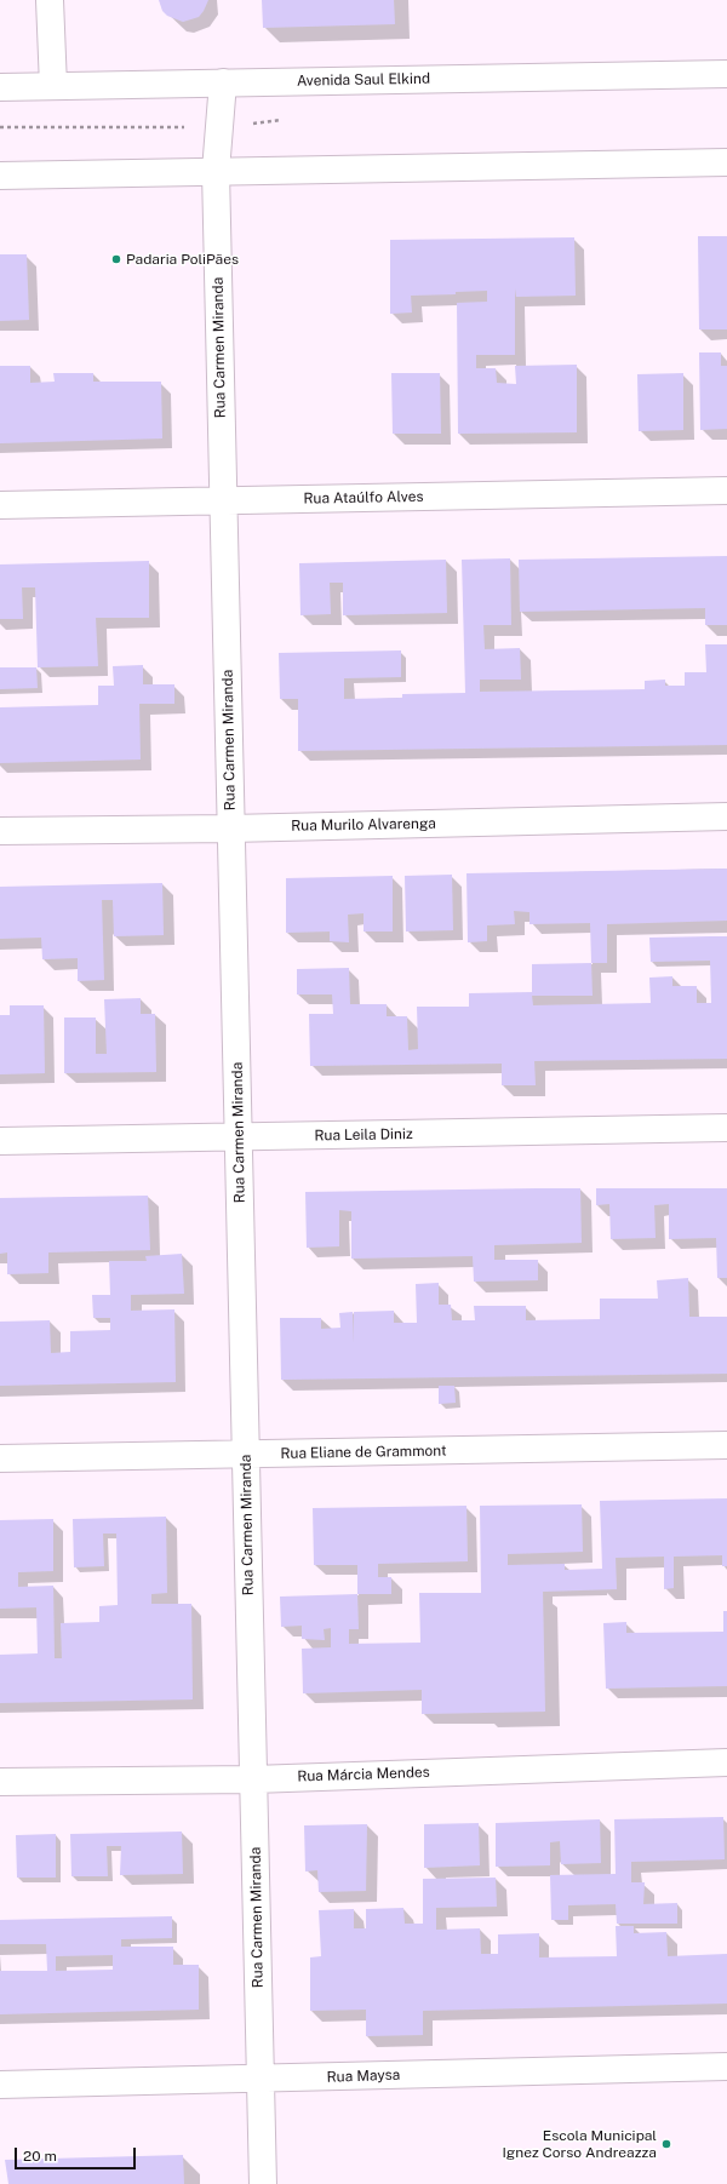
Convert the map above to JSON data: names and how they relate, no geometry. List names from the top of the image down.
{
  "streets": {
    "street": [
      "Avenida Saul Elkind",
      "Rua Carmen Miranda",
      "Rua Ataúlfo Alves",
      "Rua Murilo Alvarenga",
      "Rua Leila Diniz",
      "Rua Eliane de Grammont",
      "Rua Márcia Mendes",
      "Rua Maysa"
    ]
  },
  "crossings": [
    ["Avenida Saul Elkind", "Rua Carmen Miranda"],
    ["Rua Carmen Miranda", "Rua Ataúlfo Alves"],
    ["Rua Carmen Miranda", "Rua Murilo Alvarenga"],
    ["Rua Carmen Miranda", "Rua Leila Diniz"],
    ["Rua Carmen Miranda", "Rua Eliane de Grammont"],
    ["Rua Carmen Miranda", "Rua Márcia Mendes"],
    ["Rua Carmen Miranda", "Rua Maysa"]
  ],
  "places": ["Padaria PoliPães", "Escola Municipal Ignez Corso Andreazza"],
  "scale_bar": "20 m"
}
